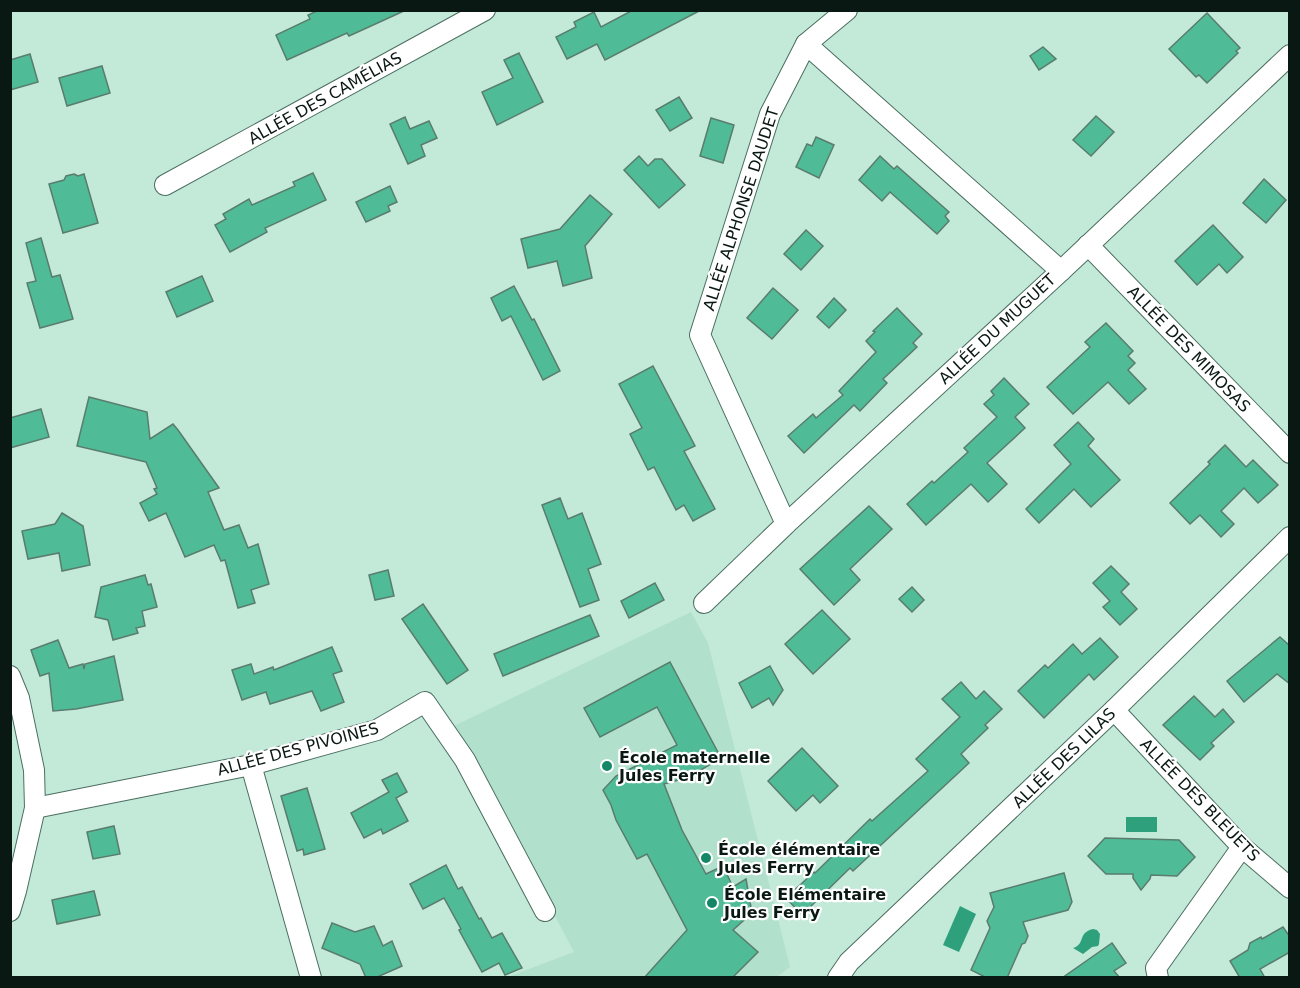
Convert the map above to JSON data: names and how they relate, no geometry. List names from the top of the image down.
{
  "streets": {
    "street": [
      "ALLÉE DES CAMÉLIAS",
      "ALLÉE ALPHONSE DAUDET",
      "ALLÉE DU MUGUET",
      "ALLÉE DES MIMOSAS",
      "ALLÉE DES PIVOINES",
      "ALLÉE DES LILAS",
      "ALLÉE DES BLEUETS"
    ]
  },
  "crossings": [
    ["ALLÉE ALPHONSE DAUDET", "ALLÉE DU MUGUET"],
    ["ALLÉE DU MUGUET", "ALLÉE DES MIMOSAS"],
    ["ALLÉE DES LILAS", "ALLÉE DES BLEUETS"]
  ],
  "places": ["École maternelle Jules Ferry", "École élémentaire Jules Ferry", "École Elémentaire Jules Ferry"]
}
